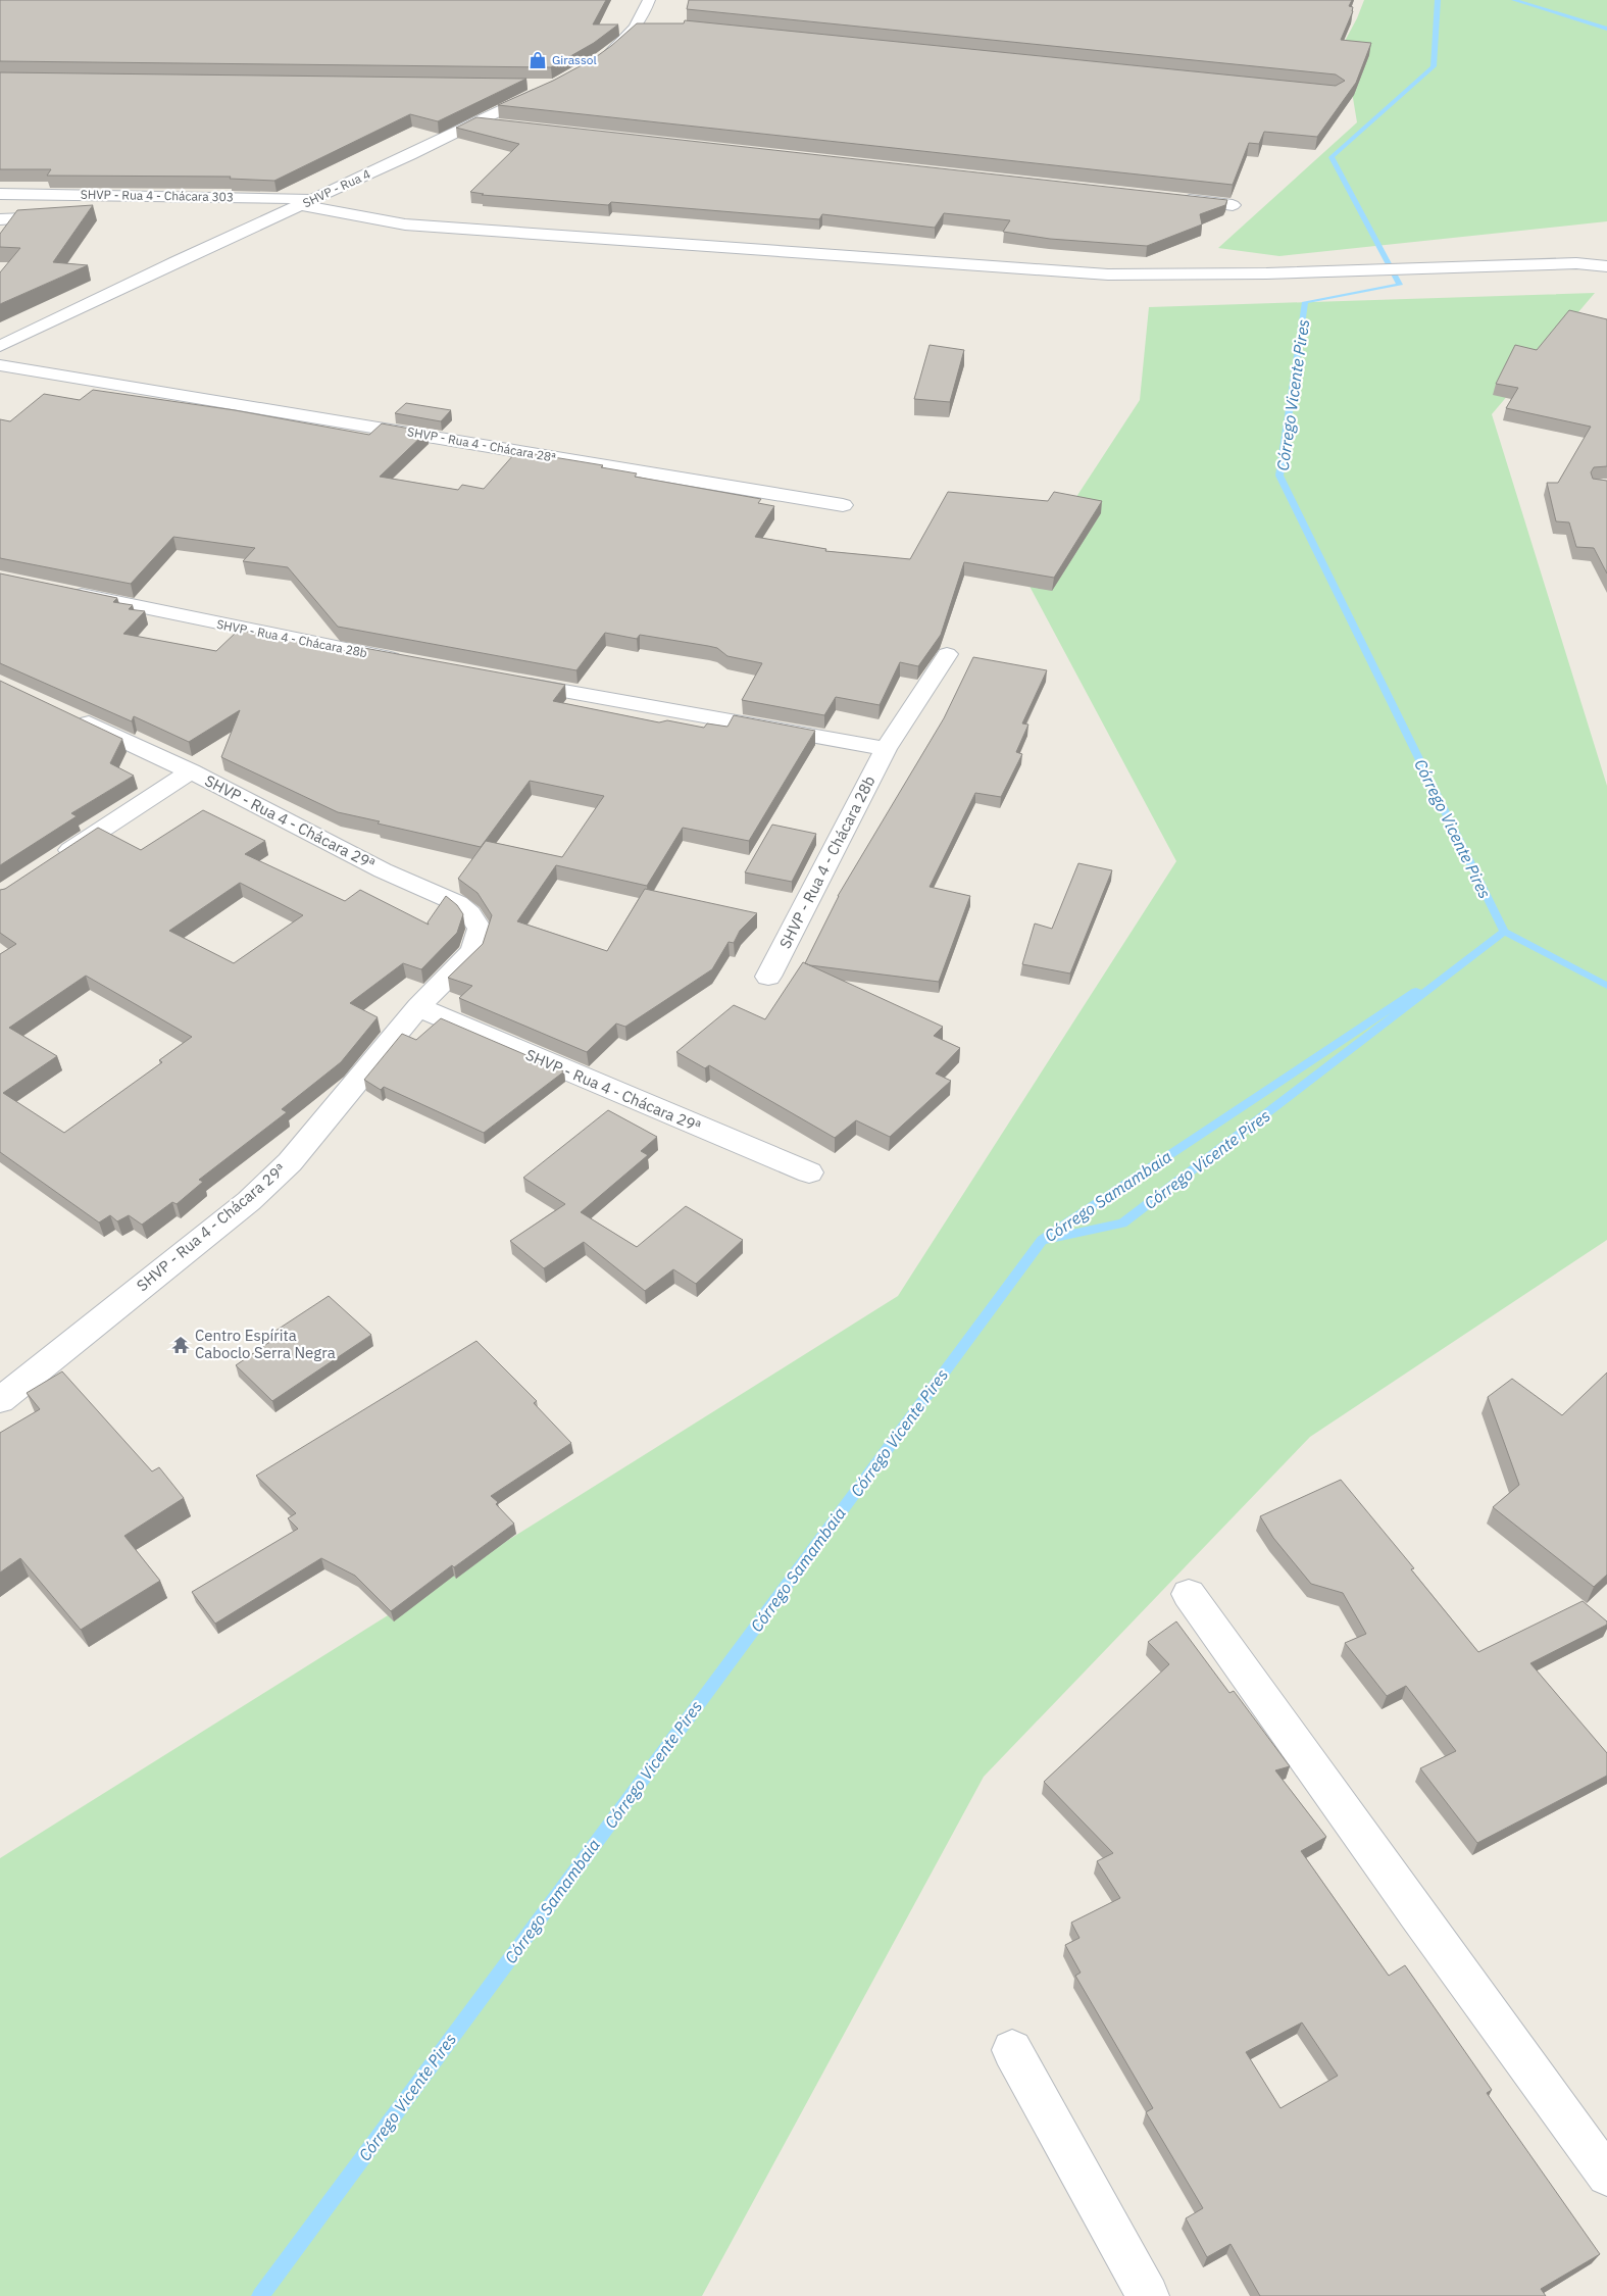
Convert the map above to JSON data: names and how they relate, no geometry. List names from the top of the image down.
{
  "streets": {
    "street": [
      "SHVP - Rua 4",
      "SHVP - Rua 4 - Chácara 303",
      "SHVP - Rua 4 - Chácara 28ª",
      "SHVP - Rua 4 - Chácara 28b",
      "SHVP - Rua 4 - Chácara 29ª"
    ]
  },
  "crossings": [
    ["SHVP - Rua 4", "SHVP - Rua 4 - Chácara 303"]
  ],
  "water": ["Córrego Vicente Pires", "Córrego Samambaia"],
  "places": {
    "shop": ["Girassol"],
    "temple": ["Centro Espírita Caboclo Serra Negra"]
  }
}
